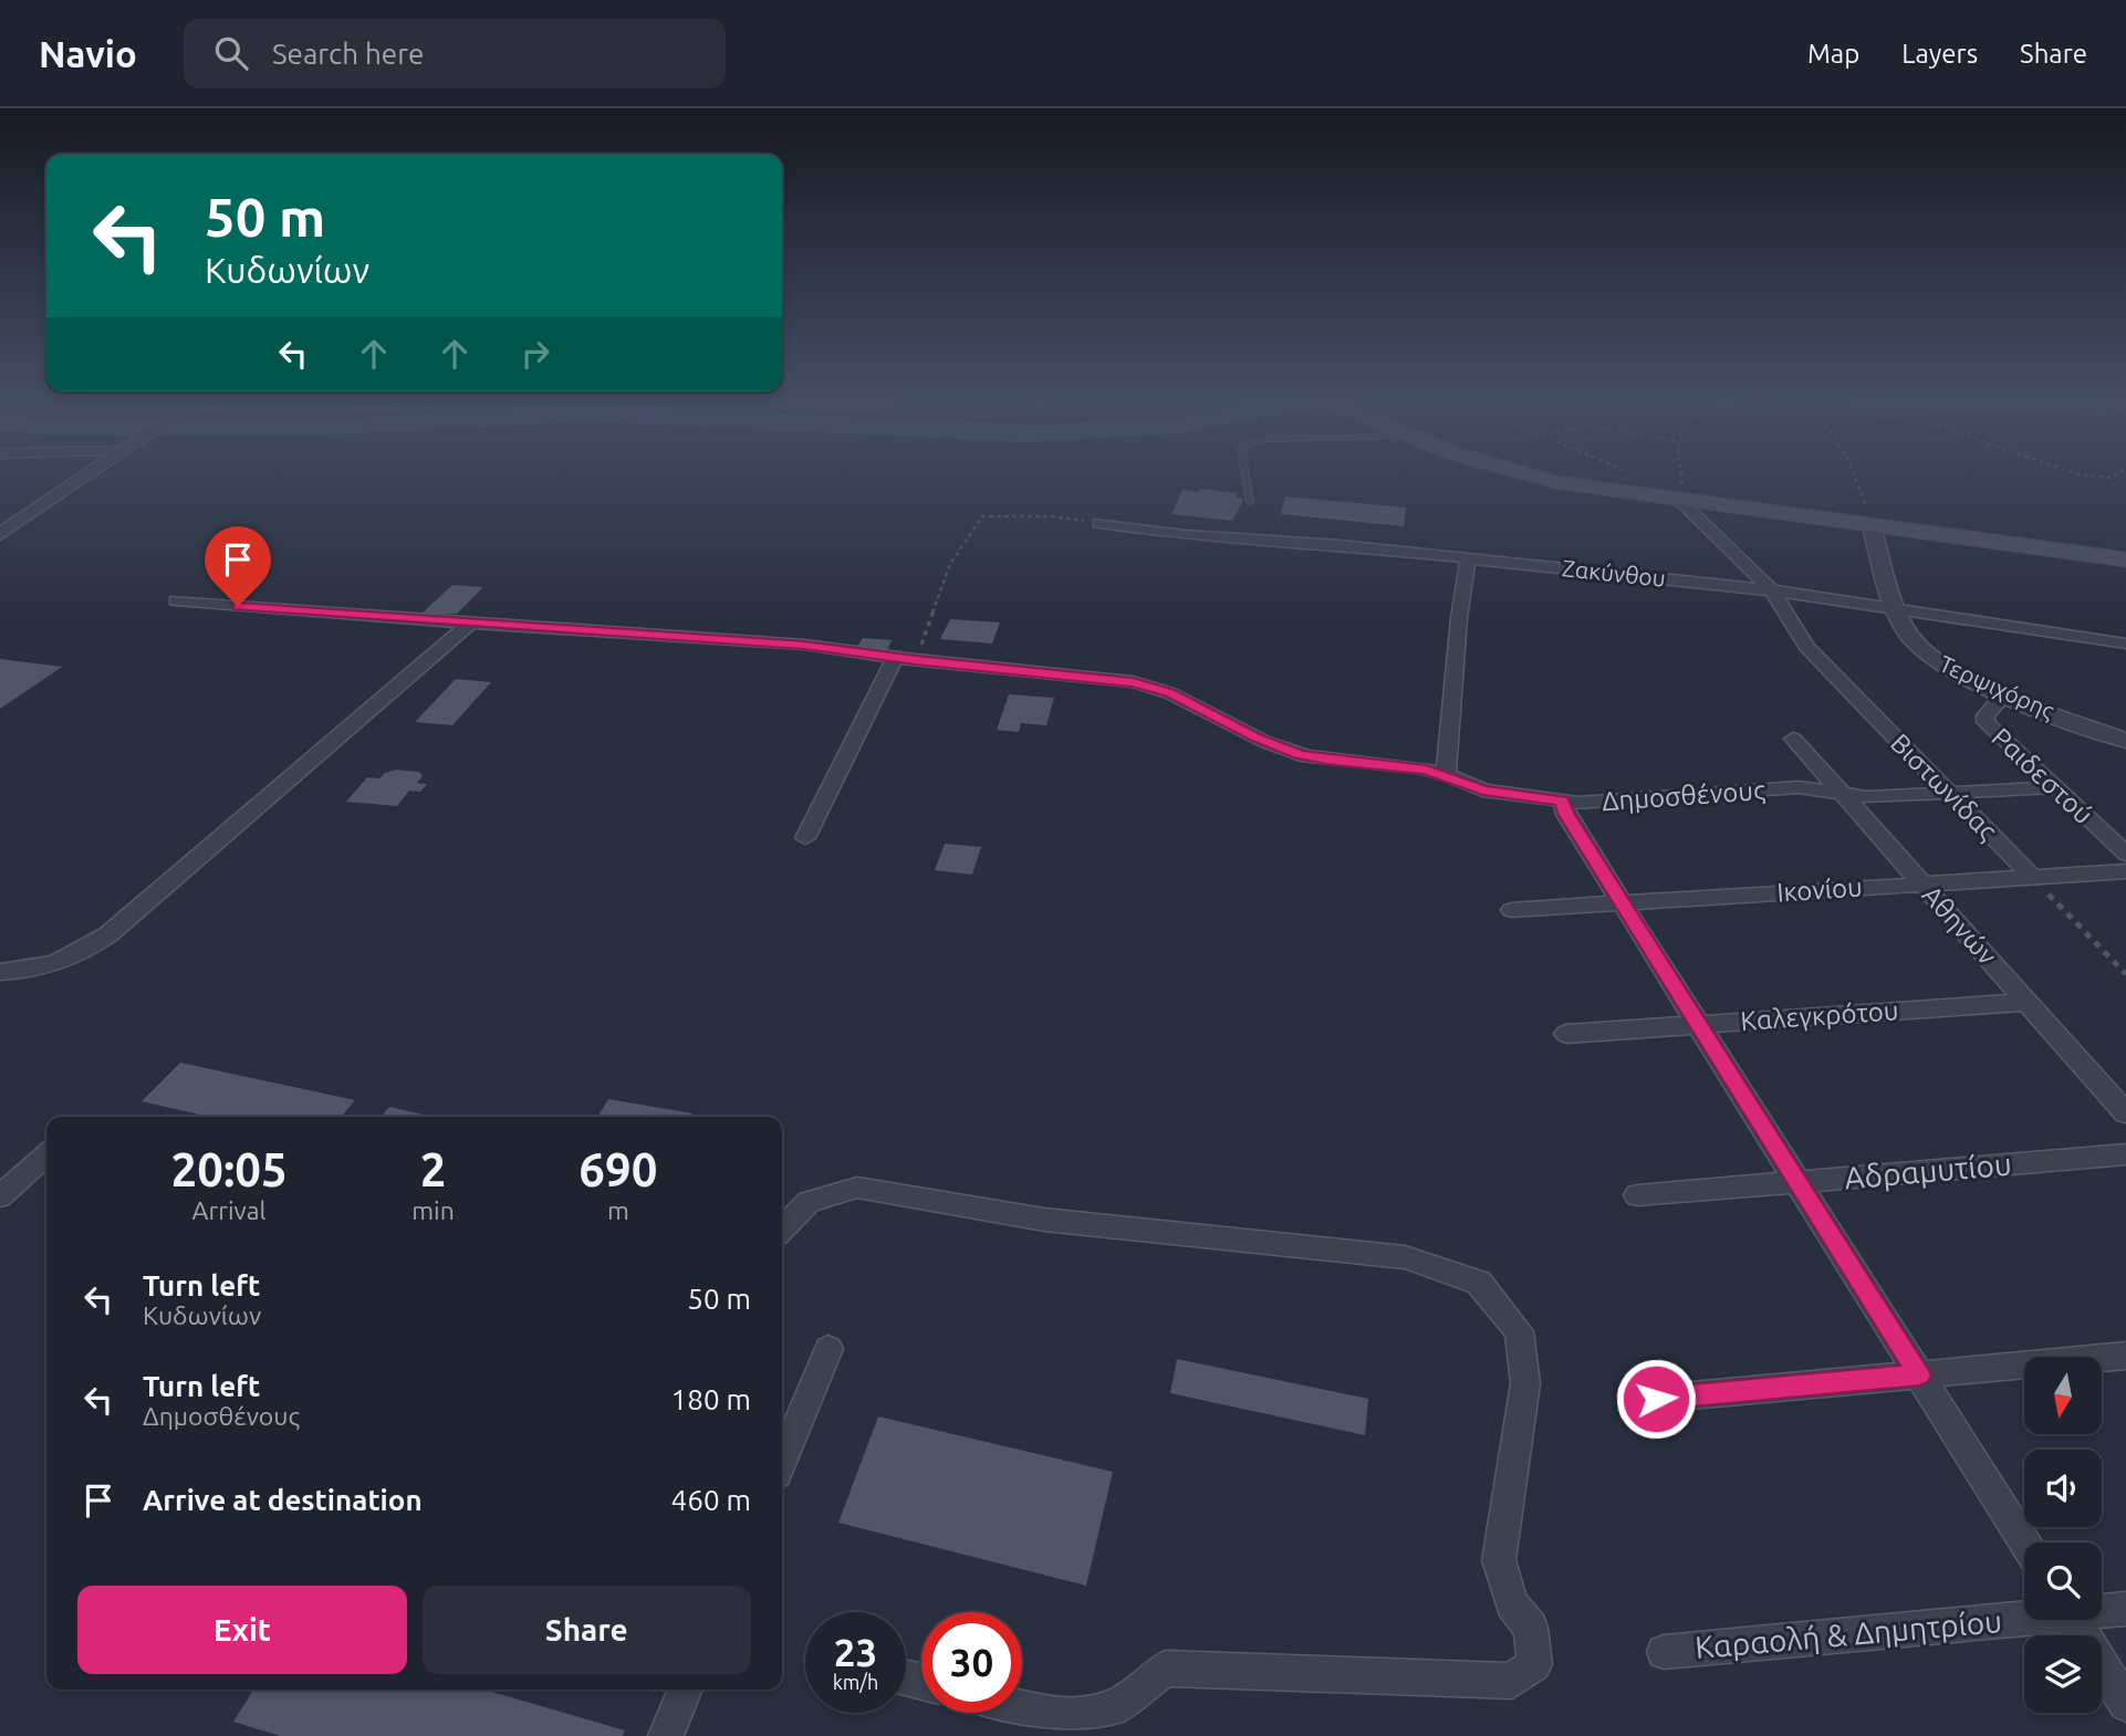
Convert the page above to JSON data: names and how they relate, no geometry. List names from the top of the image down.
{
  "streets": {
    "street": [
      "Ζακύνθου",
      "Τερψιχόρης",
      "Ραιδεστού",
      "Βιστωνίδας",
      "Δημοσθένους",
      "Ικονίου",
      "Αθηνών",
      "Καλεγκρότου",
      "Αδραμυτίου",
      "Καραολή & Δημητρίου"
    ]
  },
  "crossings": [
    ["Ζακύνθου", "Τερψιχόρης"],
    ["Ζακύνθου", "Βιστωνίδας"],
    ["Τερψιχόρης", "Ραιδεστού"],
    ["Ραιδεστού", "Δημοσθένους"],
    ["Βιστωνίδας", "Δημοσθένους"],
    ["Βιστωνίδας", "Ικονίου"],
    ["Δημοσθένους", "Αθηνών"],
    ["Ικονίου", "Αθηνών"],
    ["Αθηνών", "Καλεγκρότου"]
  ],
  "north": "bottom",
  "page": {
    "header": "Navio",
    "search": "Search here",
    "nav": ["Map", "Layers", "Share"],
    "turn": ["50 m", "Κυδωνίων"],
    "eta": [
      "20:05",
      "Arrival",
      "2",
      "min",
      "690",
      "m"
    ],
    "list": [
      {
        "name": "Turn left",
        "note": "Κυδωνίων",
        "value": "50 m"
      },
      {
        "name": "Turn left",
        "note": "Δημοσθένους",
        "value": "180 m"
      },
      {
        "name": "Arrive at destination",
        "value": "460 m"
      }
    ],
    "buttons": ["Exit", "Share"],
    "speed": "23 km/h",
    "limit": "30"
  }
}
